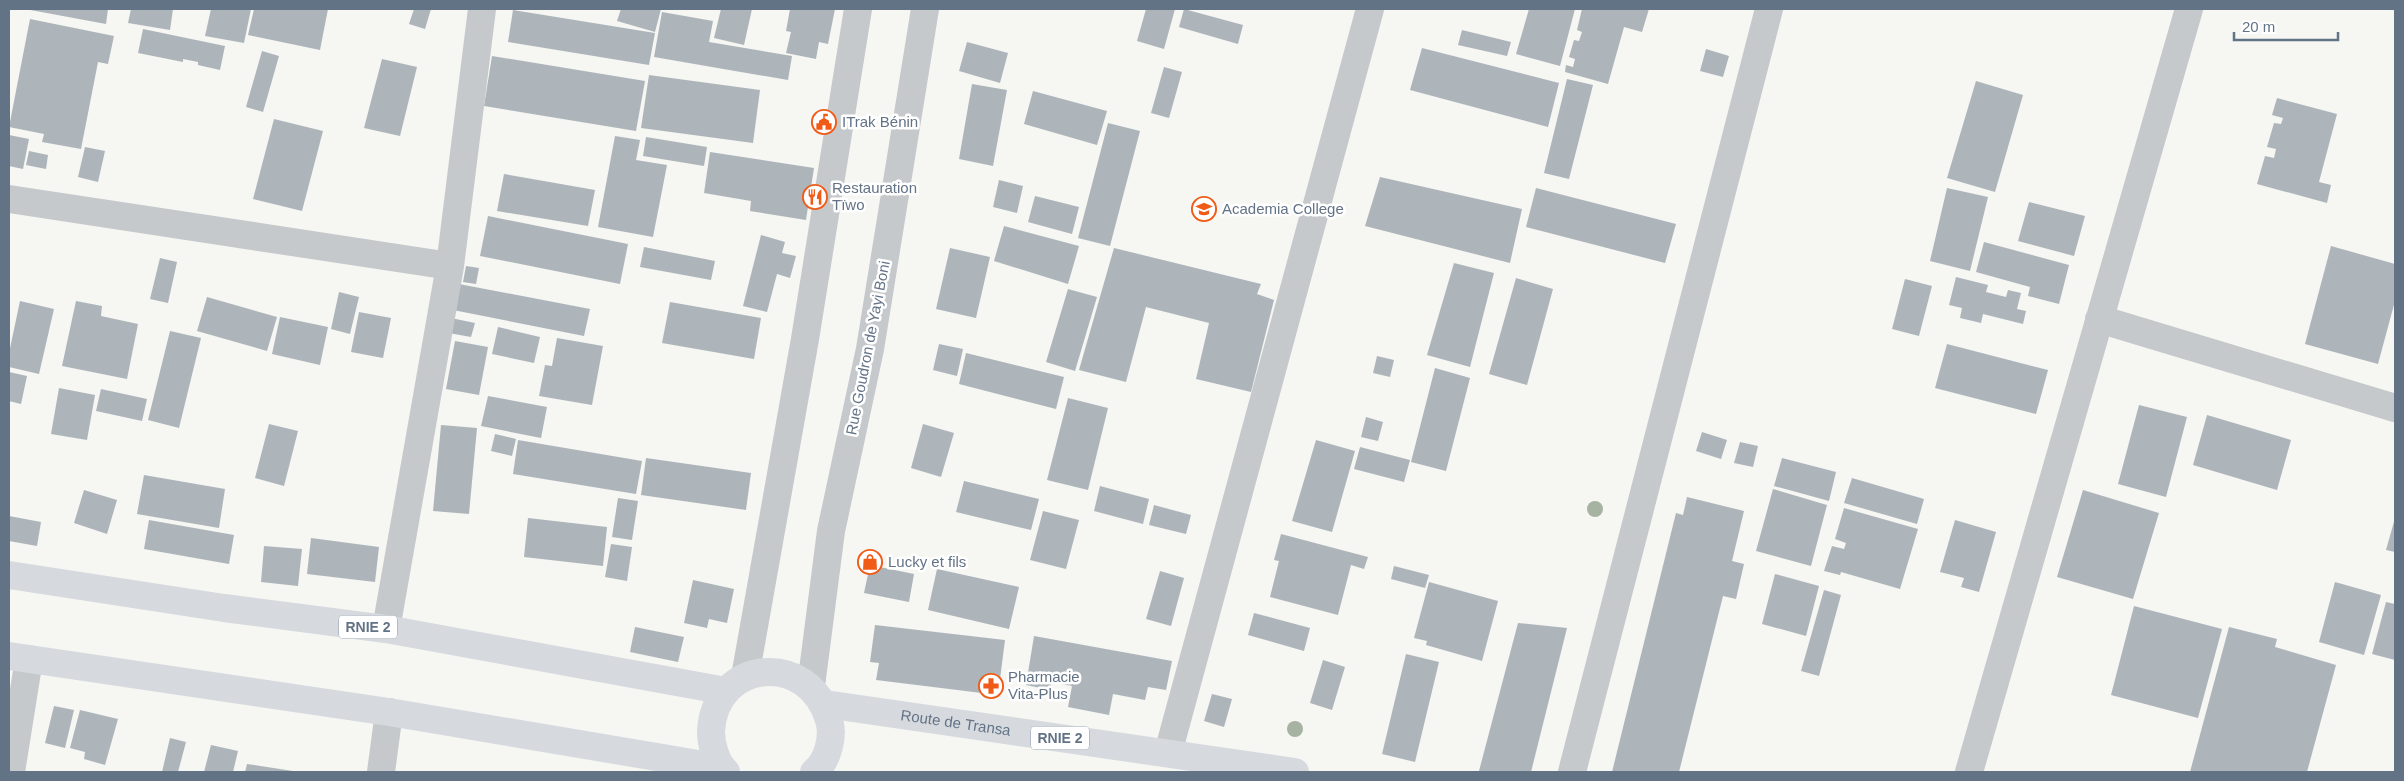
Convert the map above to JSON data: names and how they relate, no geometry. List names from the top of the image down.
{
  "streets": {
    "main road": ["RNIE 2", "Route de Transa"],
    "street": ["Rue Goudron de Yayi Boni"]
  },
  "crossings": [
    ["Rue Goudron de Yayi Boni", "RNIE 2"],
    ["Rue Goudron de Yayi Boni", "Route de Transa"],
    ["RNIE 2", "Route de Transa"]
  ],
  "places": {
    "public building": ["ITrak Bénin"],
    "restaurant": ["Restauration Tïwo"],
    "school or university": ["Academia College"],
    "shop": ["Lucky et fils"],
    "pharmacy": ["Pharmacie Vita-Plus"]
  },
  "scale_bar": "20 m"
}
